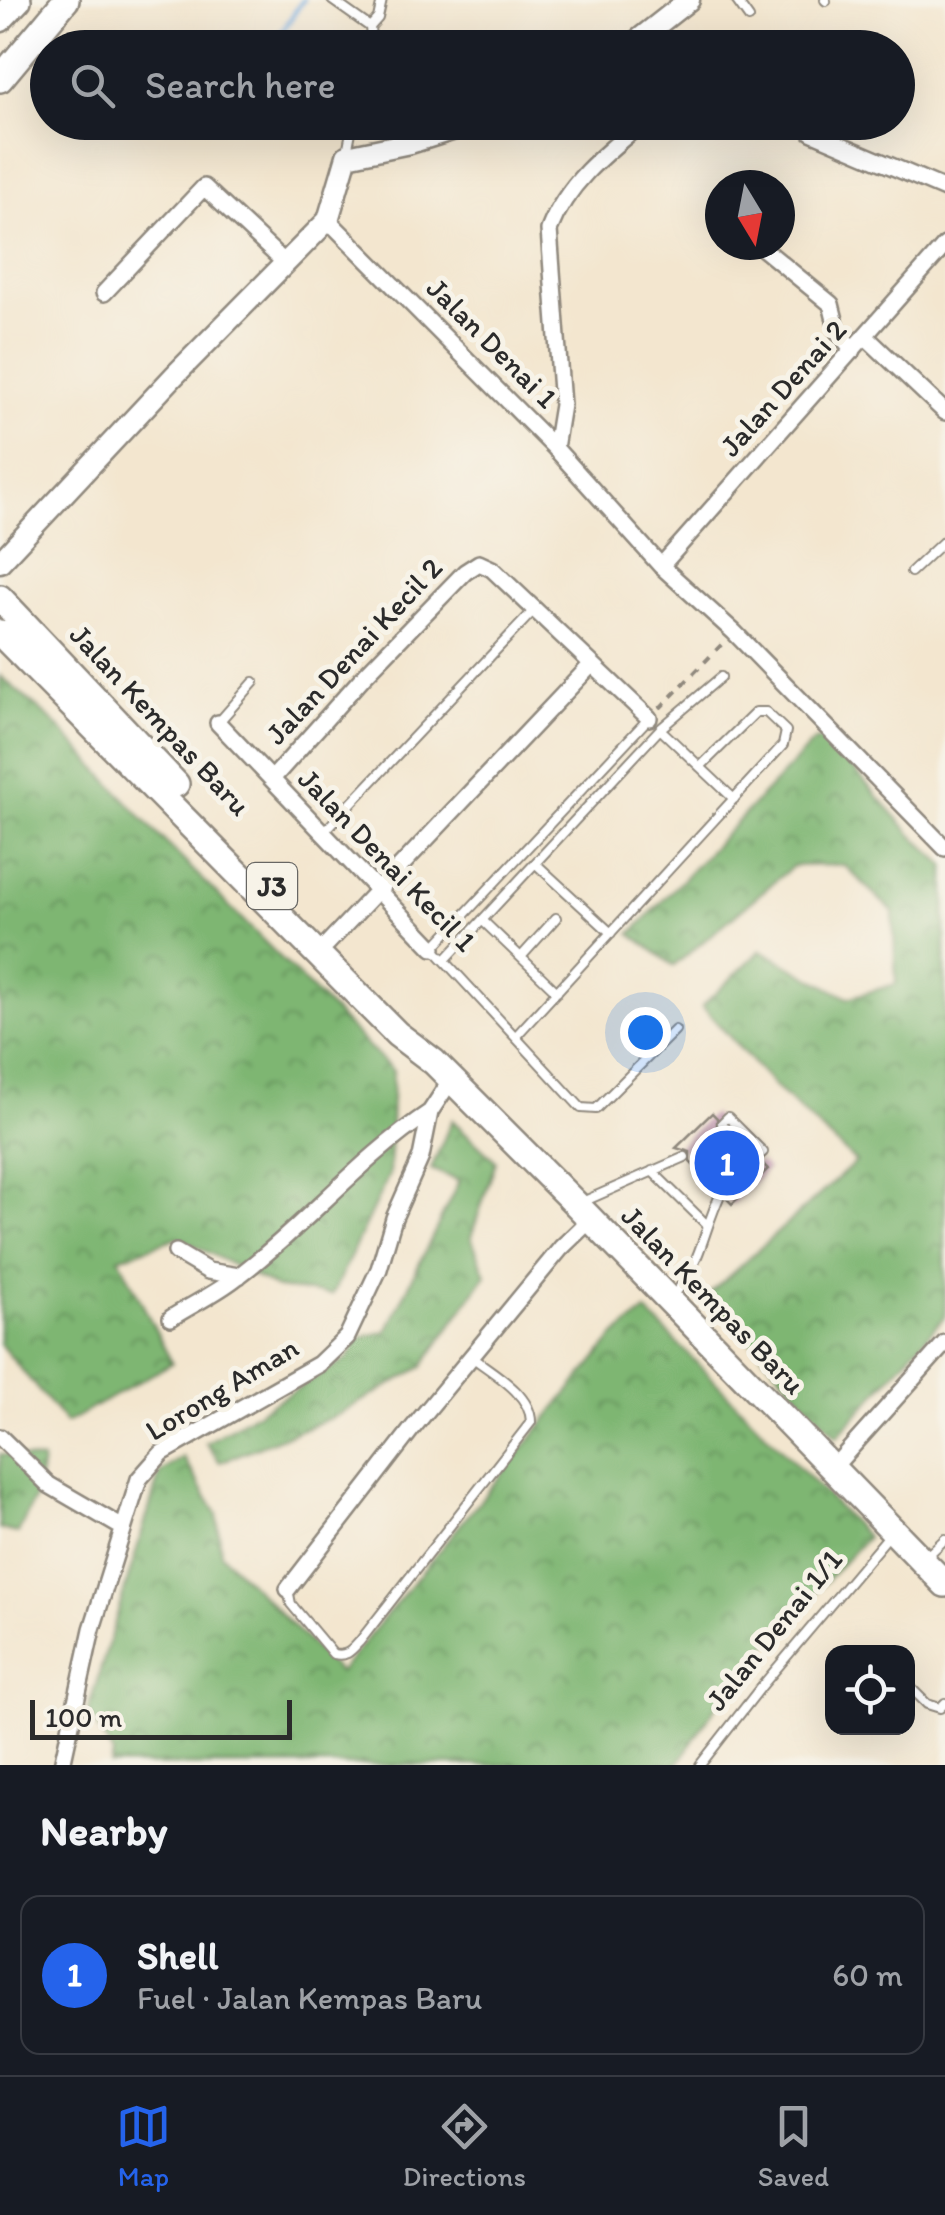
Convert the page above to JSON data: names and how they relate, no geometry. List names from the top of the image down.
{
  "streets": {
    "main road": ["Jalan Kempas Baru", "J3"],
    "street": [
      "Jalan Denai 1",
      "Jalan Denai 2",
      "Jalan Denai Kecil 2",
      "Jalan Denai Kecil 1",
      "Lorong Aman"
    ],
    "lane": ["Jalan Denai 1/1"]
  },
  "crossings": [
    ["Jalan Denai 1", "Jalan Denai 2"],
    ["Jalan Denai Kecil 2", "Jalan Denai Kecil 1"],
    ["Jalan Kempas Baru", "Lorong Aman"],
    ["Jalan Kempas Baru", "Jalan Denai 1/1"]
  ],
  "scale_bar": "100 m",
  "north": "bottom",
  "page": {
    "search": "Search here",
    "pins": "1",
    "scale": "100 m",
    "heading": "Nearby",
    "list": [
      {
        "mark": "1",
        "name": "Shell",
        "note": "Fuel · Jalan Kempas Baru",
        "value": "60 m"
      }
    ],
    "nav": ["Map", "Directions", "Saved"]
  }
}
